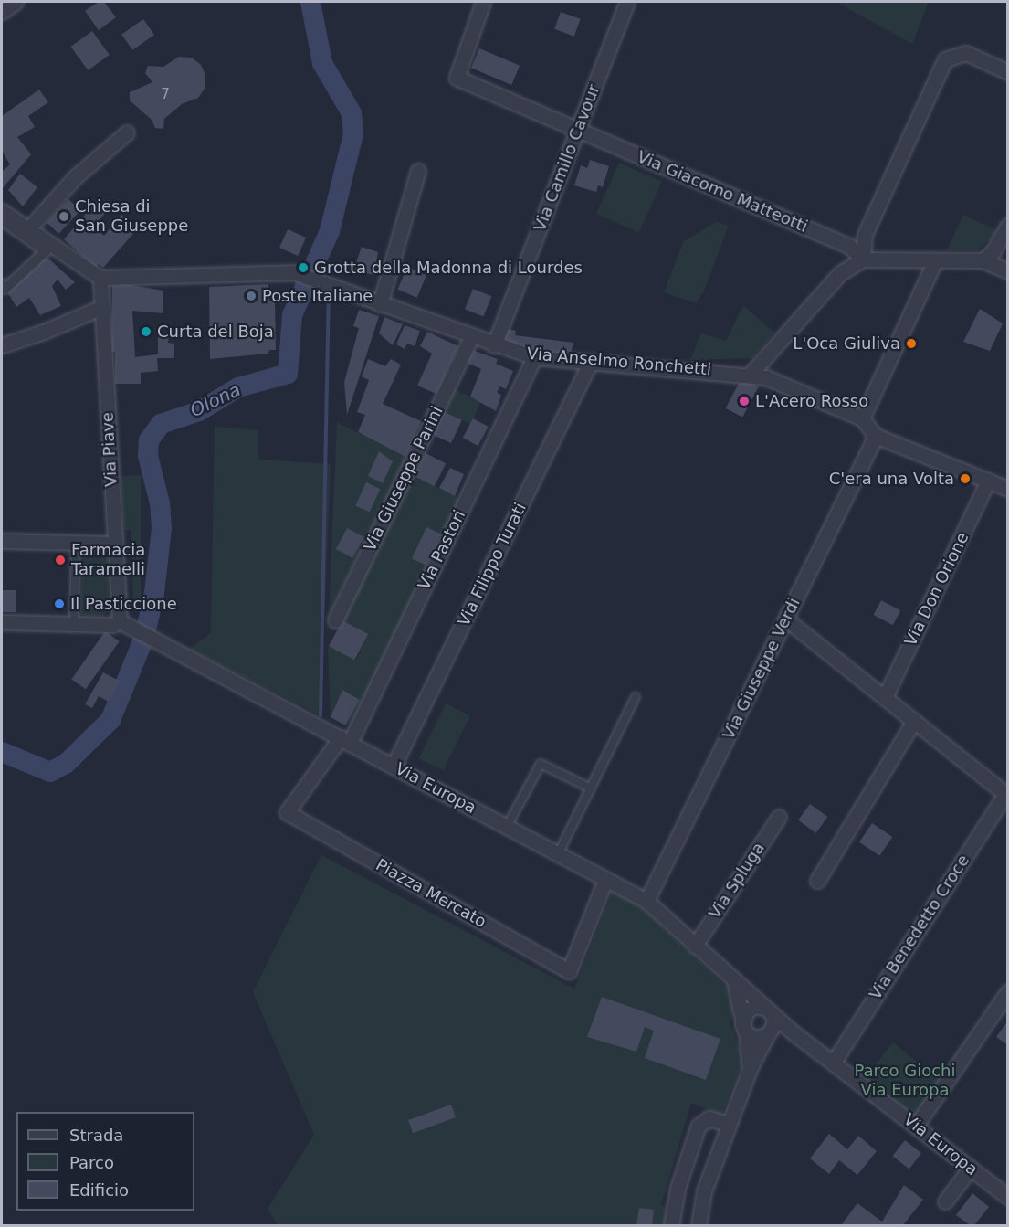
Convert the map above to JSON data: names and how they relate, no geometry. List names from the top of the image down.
{
  "streets": {
    "street": [
      "Via Camillo Cavour",
      "Via Giacomo Matteotti",
      "Via Anselmo Ronchetti",
      "Via Piave",
      "Via Giuseppe Parini",
      "Via Pastori",
      "Via Filippo Turati",
      "Via Don Orione",
      "Via Giuseppe Verdi",
      "Via Europa",
      "Via Spluga",
      "Piazza Mercato",
      "Via Benedetto Croce"
    ]
  },
  "crossings": [
    ["Via Camillo Cavour", "Via Giacomo Matteotti"],
    ["Via Camillo Cavour", "Via Anselmo Ronchetti"],
    ["Via Anselmo Ronchetti", "Via Piave"],
    ["Via Anselmo Ronchetti", "Via Giuseppe Parini"],
    ["Via Anselmo Ronchetti", "Via Pastori"],
    ["Via Anselmo Ronchetti", "Via Filippo Turati"],
    ["Via Anselmo Ronchetti", "Via Giuseppe Verdi"],
    ["Via Piave", "Via Europa"],
    ["Via Pastori", "Via Europa"],
    ["Via Pastori", "Piazza Mercato"],
    ["Via Filippo Turati", "Via Europa"],
    ["Via Giuseppe Verdi", "Via Europa"],
    ["Via Europa", "Via Spluga"],
    ["Via Europa", "Piazza Mercato"],
    ["Via Europa", "Via Benedetto Croce"]
  ],
  "water": ["Olona"],
  "parks": ["Parco Giochi Via Europa"],
  "places": [
    "Chiesa di San Giuseppe",
    "Grotta della Madonna di Lourdes",
    "Poste Italiane",
    "Curta del Boja",
    "L'Oca Giuliva",
    "L'Acero Rosso",
    "C'era una Volta",
    "Farmacia Taramelli",
    "Il Pasticcione"
  ],
  "house_numbers": ["7"],
  "legend": ["Strada", "Parco", "Edificio"]
}
